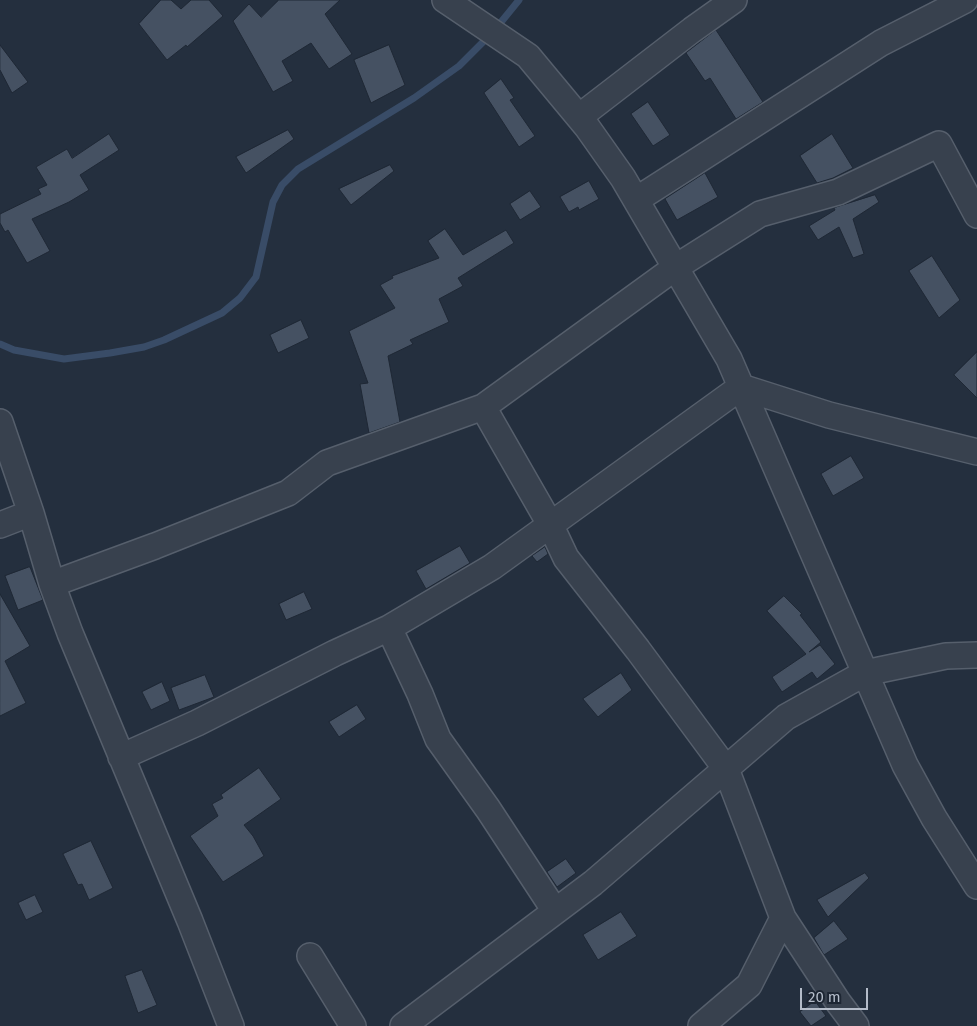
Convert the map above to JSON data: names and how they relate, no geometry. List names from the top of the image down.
{
  "scale_bar": "20 m"
}
